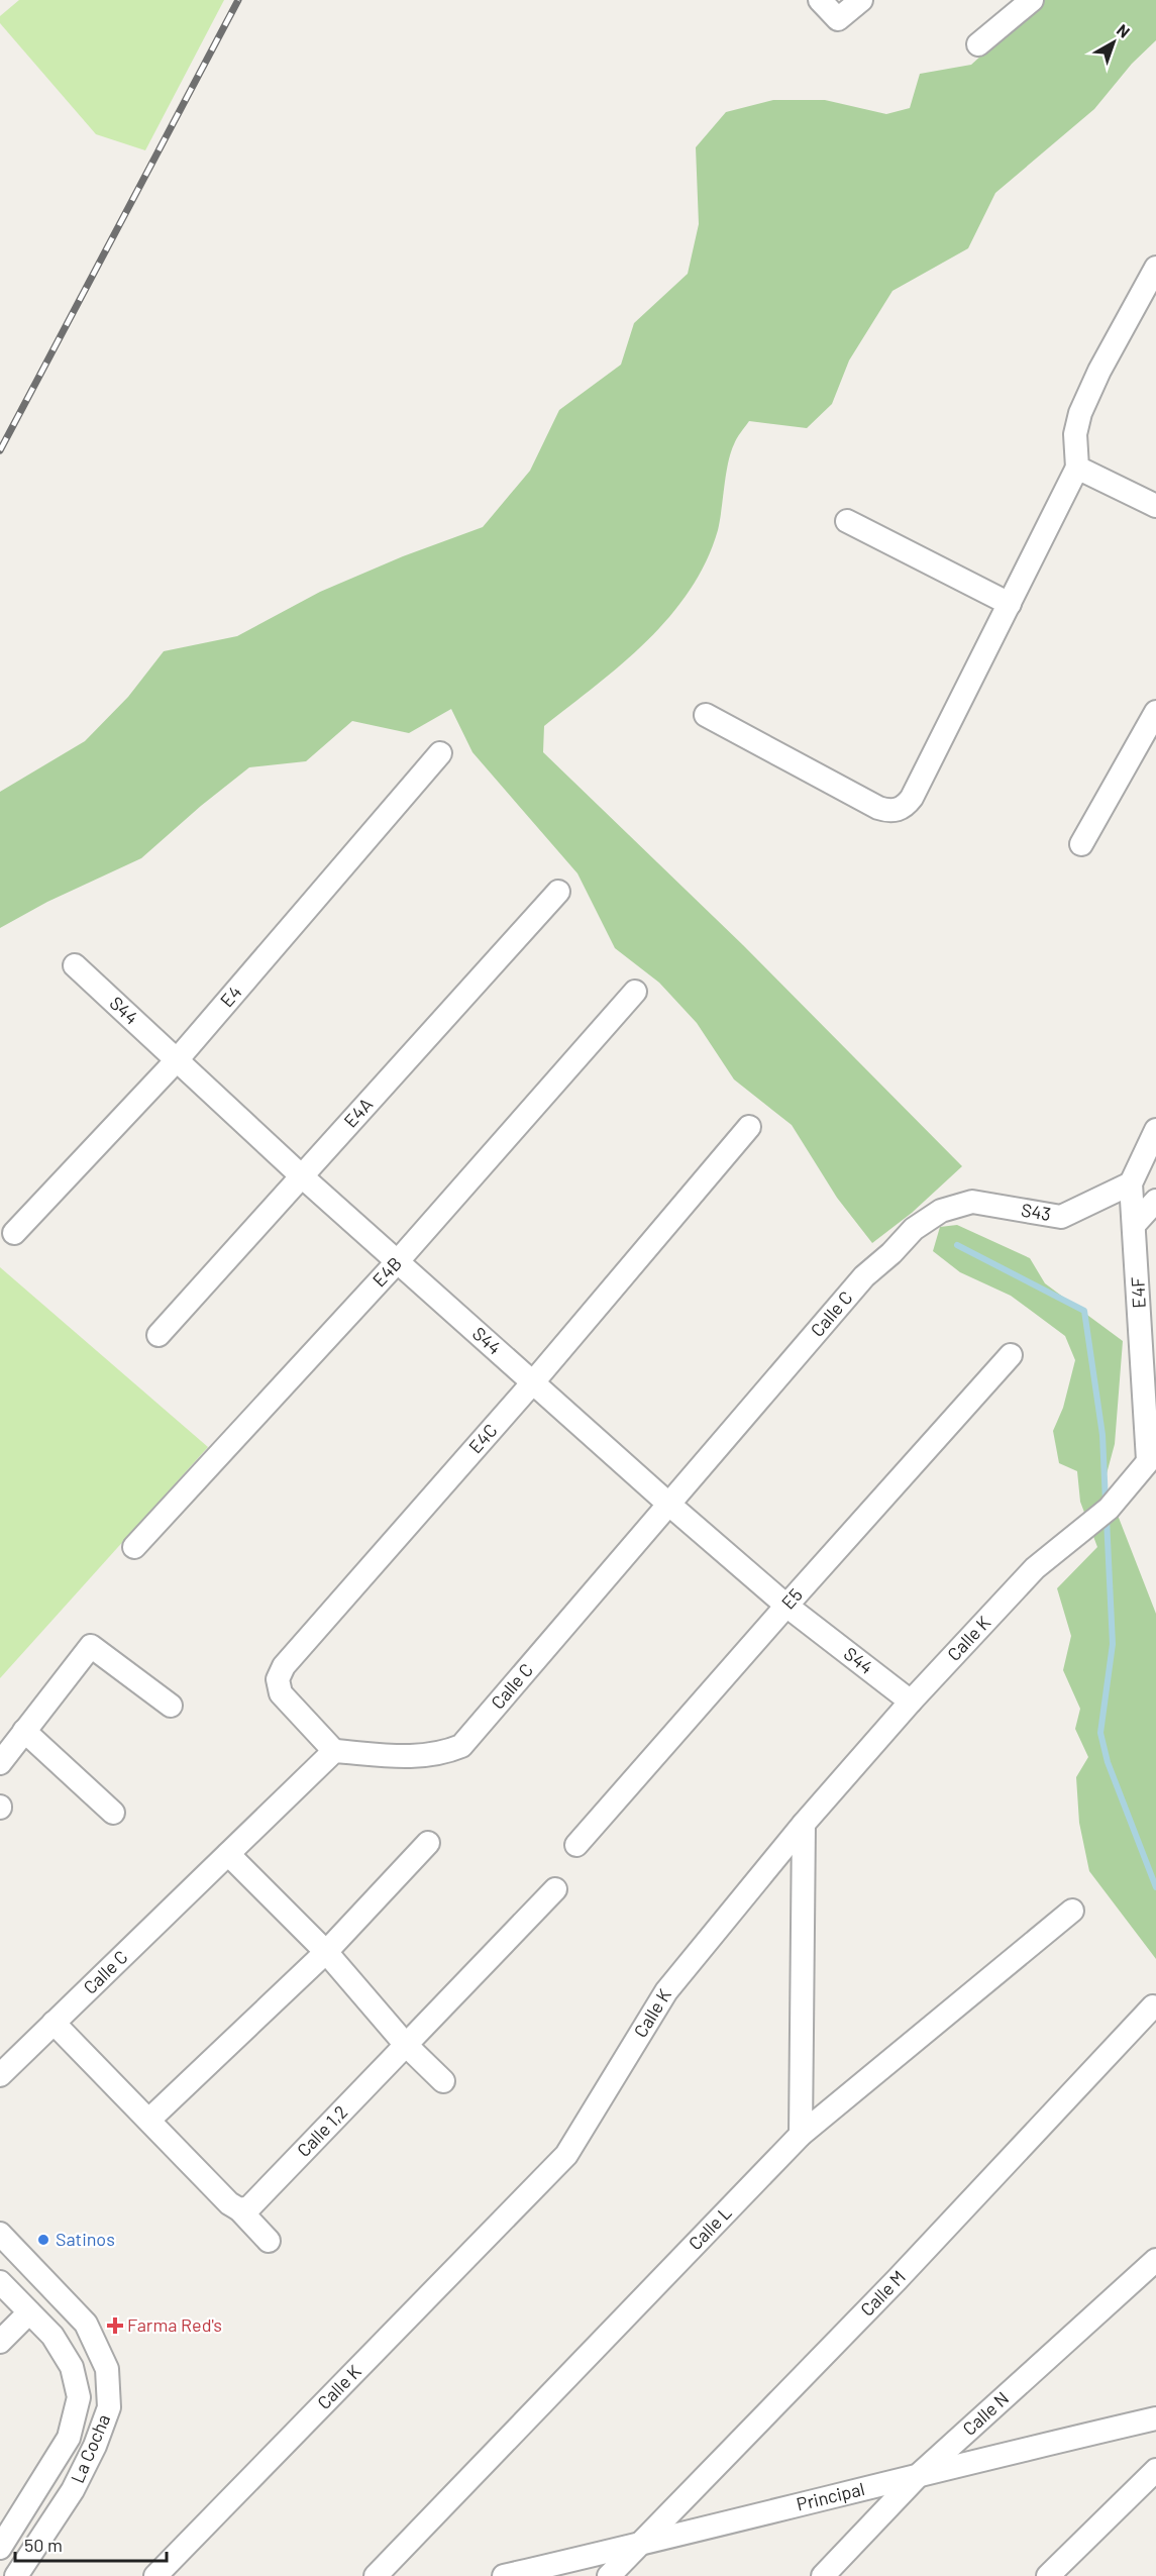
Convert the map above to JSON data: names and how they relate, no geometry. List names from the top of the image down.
{
  "streets": {
    "street": [
      "E4",
      "S44",
      "E4A",
      "S43",
      "E4B",
      "E4F",
      "Calle C",
      "E4C",
      "E5",
      "Calle K",
      "Calle 1,2",
      "Calle L",
      "Calle M",
      "Calle N",
      "La Cocha",
      "Principal"
    ]
  },
  "crossings": [
    ["E4", "S44"],
    ["S44", "E4A"],
    ["S44", "E4B"],
    ["S44", "Calle C"],
    ["S44", "E4C"],
    ["S44", "E5"],
    ["S44", "Calle K"],
    ["S43", "E4F"],
    ["S43", "Calle C"],
    ["E4F", "Calle K"],
    ["Calle C", "E4C"],
    ["Calle M", "Principal"],
    ["Calle N", "Principal"]
  ],
  "places": {
    "other": ["Satinos"],
    "health": ["Farma Red's"]
  },
  "scale_bar": "50 m",
  "north": "top right"
}
